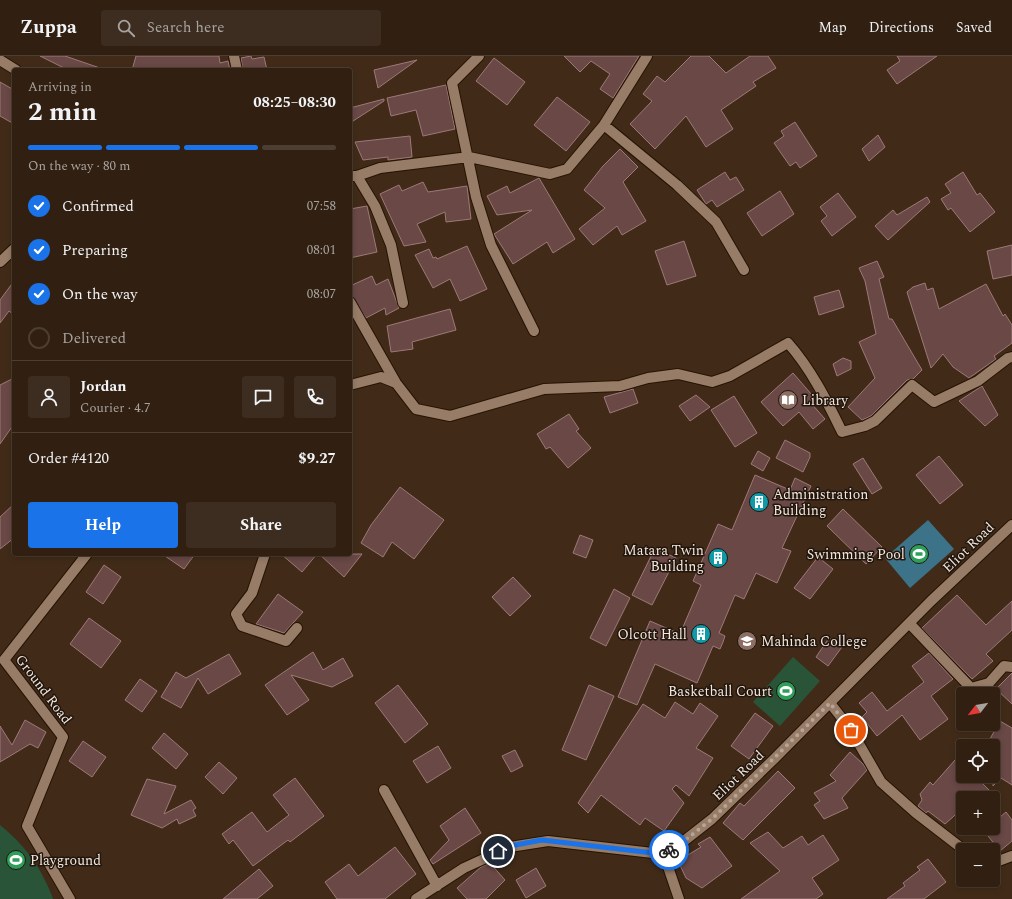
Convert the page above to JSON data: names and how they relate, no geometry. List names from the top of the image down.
{
  "streets": {
    "street": ["Eliot Road", "Ground Road"]
  },
  "places": {
    "library": ["Library"],
    "building": ["Administration Building", "Matara Twin Building", "Olcott Hall"],
    "sports": ["Swimming Pool", "Basketball Court", "Playground"],
    "school or university": ["Mahinda College"]
  },
  "north": "bottom left",
  "page": {
    "header": "Zuppa",
    "search": "Search here",
    "nav": ["Map", "Directions", "Saved"],
    "heading": ["2 min", "Arriving in", "08:25–08:30"],
    "panel": [
      "Jordan",
      "Courier · 4.7",
      "Order #4120",
      "$9.27"
    ],
    "bar": "On the way · 80 m",
    "list": [
      ["Confirmed", "07:58"],
      ["Preparing", "08:01"],
      ["On the way", "08:07"],
      "Delivered"
    ],
    "buttons": ["Help", "Share"],
    "map_buttons": ["+", "−"]
  }
}
